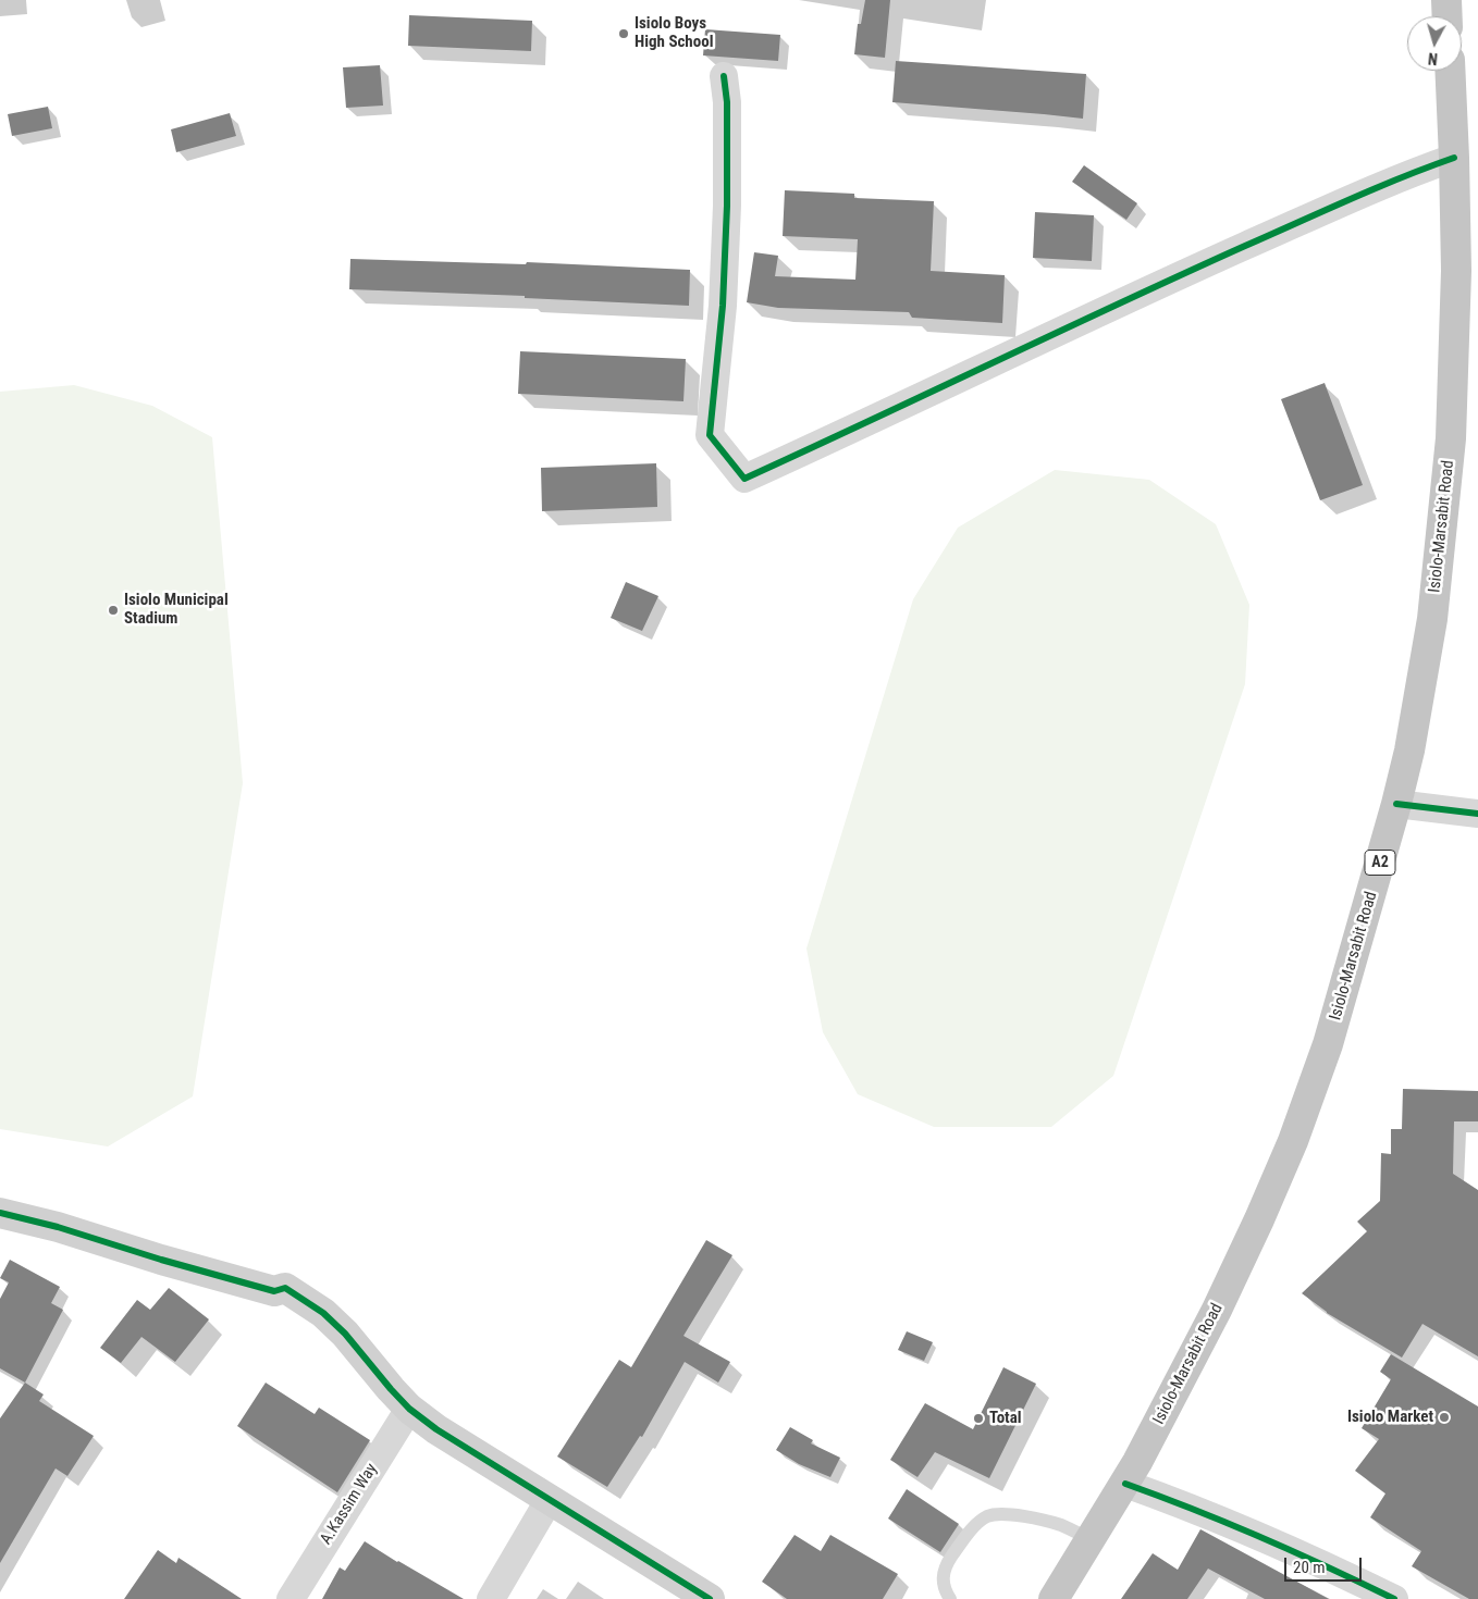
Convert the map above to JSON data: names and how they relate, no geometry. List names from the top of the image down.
{
  "streets": {
    "highway": ["Isiolo-Marsabit Road", "A2"],
    "street": ["A.Kassim Way"]
  },
  "places": [
    "Isiolo Boys High School",
    "Isiolo Municipal Stadium",
    "Isiolo Market",
    "Total"
  ],
  "scale_bar": "20 m",
  "north": "bottom"
}
